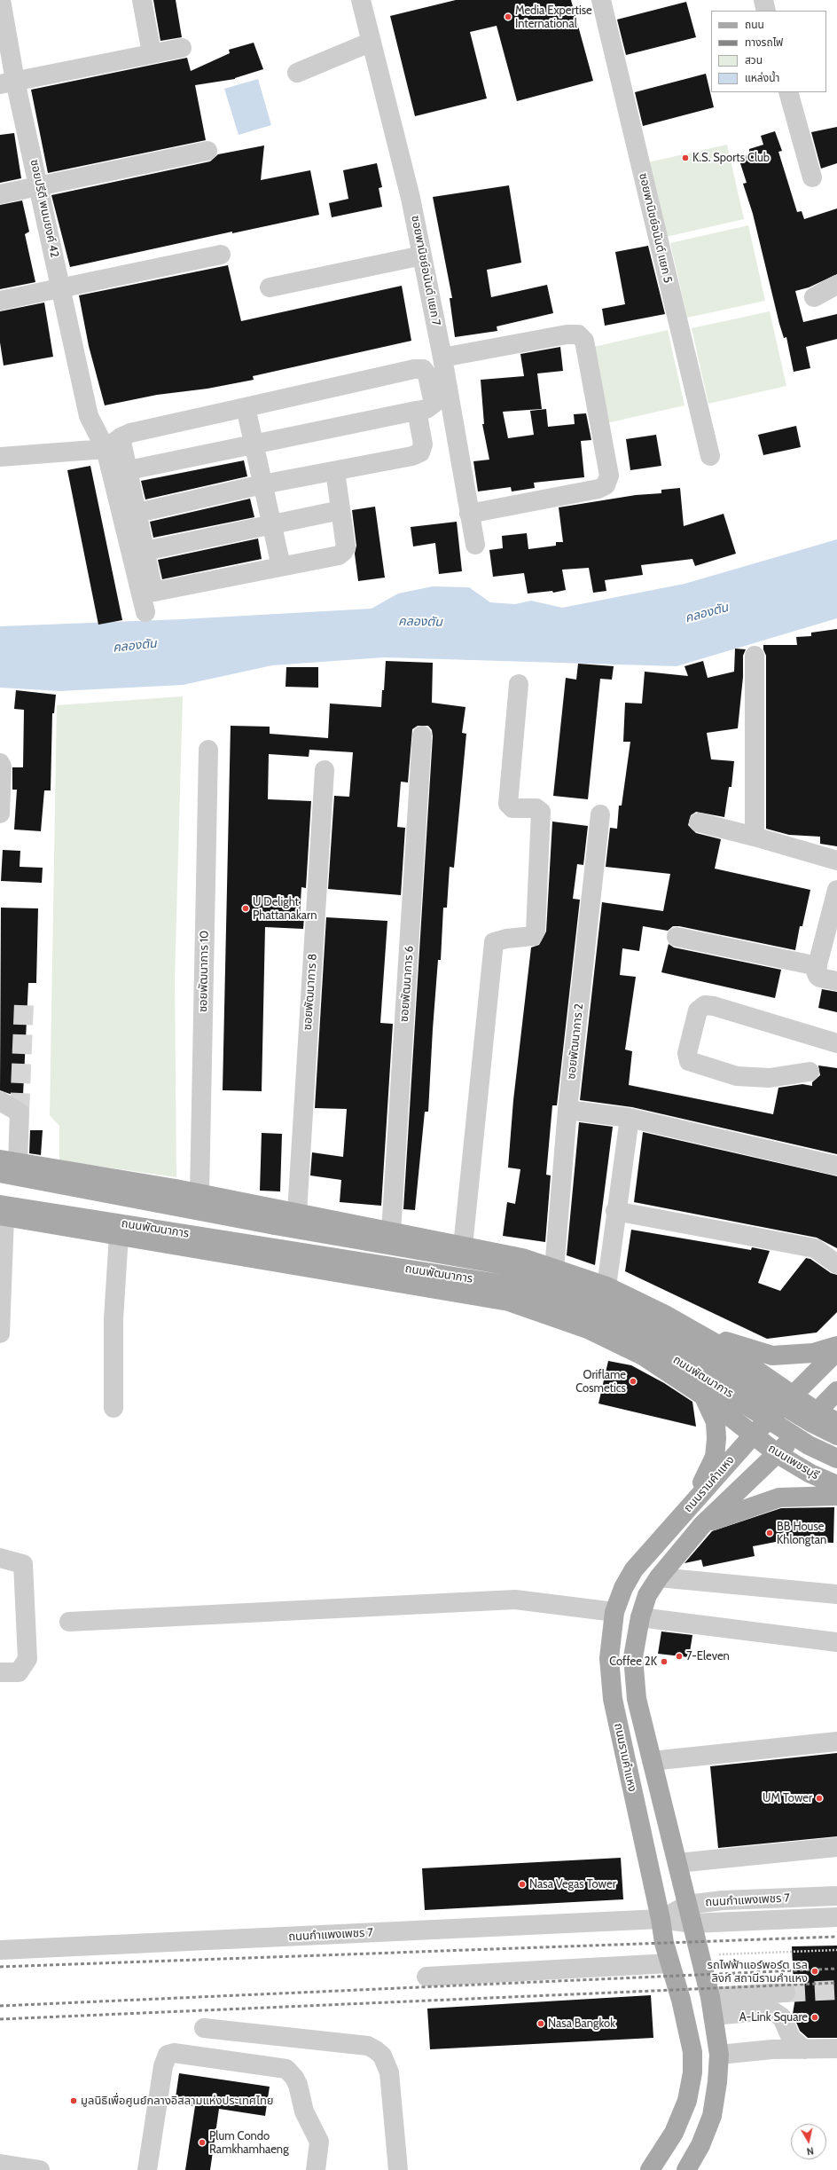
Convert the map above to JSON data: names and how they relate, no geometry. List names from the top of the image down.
{
  "streets": {
    "main road": ["ถนนพัฒนาการ", "ถนนเพชรบุรี", "ถนนรามคำแหง"],
    "street": [
      "ซอยปรีดี พนมยงค์ 42",
      "ซอยพานิชย์อนันต์ แยก 5",
      "ซอยพานิชย์อนันต์ แยก 7",
      "ซอยพัฒนาการ 10",
      "ซอยพัฒนาการ 6",
      "ซอยพัฒนาการ 8",
      "ซอยพัฒนาการ 2",
      "ถนนกำแพงเพชร 7"
    ]
  },
  "crossings": [
    ["ถนนพัฒนาการ", "ถนนเพชรบุรี"],
    ["ถนนพัฒนาการ", "ถนนรามคำแหง"],
    ["ถนนเพชรบุรี", "ถนนรามคำแหง"],
    ["ถนนรามคำแหง", "ถนนกำแพงเพชร 7"]
  ],
  "water": ["คลองตัน"],
  "places": [
    "Media Expertise International",
    "K.S. Sports Club",
    "U Delight Phattanakarn",
    "Oriflame Cosmetics",
    "BB House Khlongtan",
    "7-Eleven",
    "Coffee 2K",
    "UM Tower",
    "Nasa Vegas Tower",
    "รถไฟฟ้าแอร์พอร์ต เรล ลิงก์ สถานีรามคำแหง",
    "A-Link Square",
    "Nasa Bangkok",
    "มูลนิธิเพื่อศูนย์กลางอิสลามแห่งประเทศไทย",
    "Plum Condo Ramkhamhaeng"
  ],
  "legend": [
    "ถนน",
    "ทางรถไฟ",
    "สวน",
    "แหล่งน้ำ"
  ],
  "north": "bottom"
}
